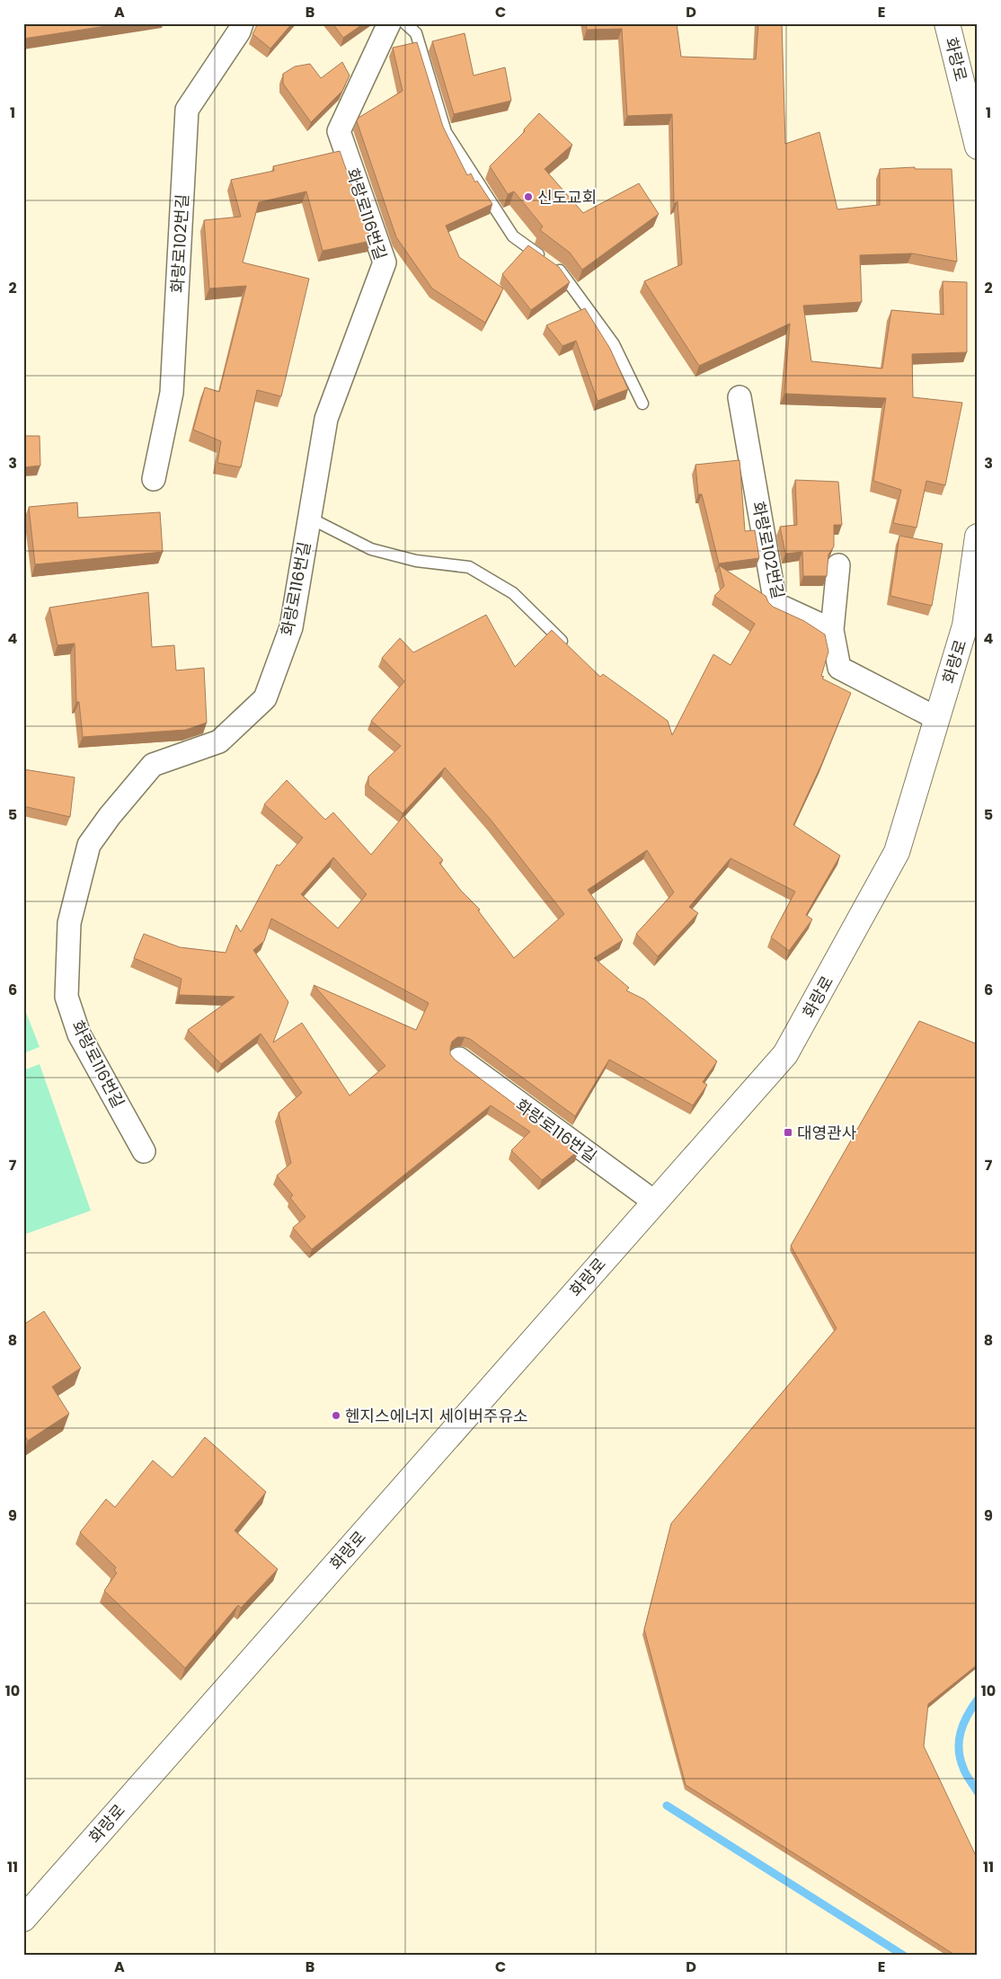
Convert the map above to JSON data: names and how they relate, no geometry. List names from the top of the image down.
{
  "streets": {
    "main road": ["화랑로"],
    "street": ["화랑로116번길", "화랑로102번길"]
  },
  "crossings": [
    ["화랑로", "화랑로116번길"]
  ],
  "places": {
    "other": ["신도교회", "헨지스에너지 세이버주유소"],
    "transit": ["대영관사"]
  },
  "grid": {
    "columns": [
      "A",
      "B",
      "C",
      "D",
      "E"
    ],
    "rows": [
      "1",
      "2",
      "3",
      "4",
      "5",
      "6",
      "7",
      "8",
      "9",
      "10",
      "11"
    ]
  }
}
